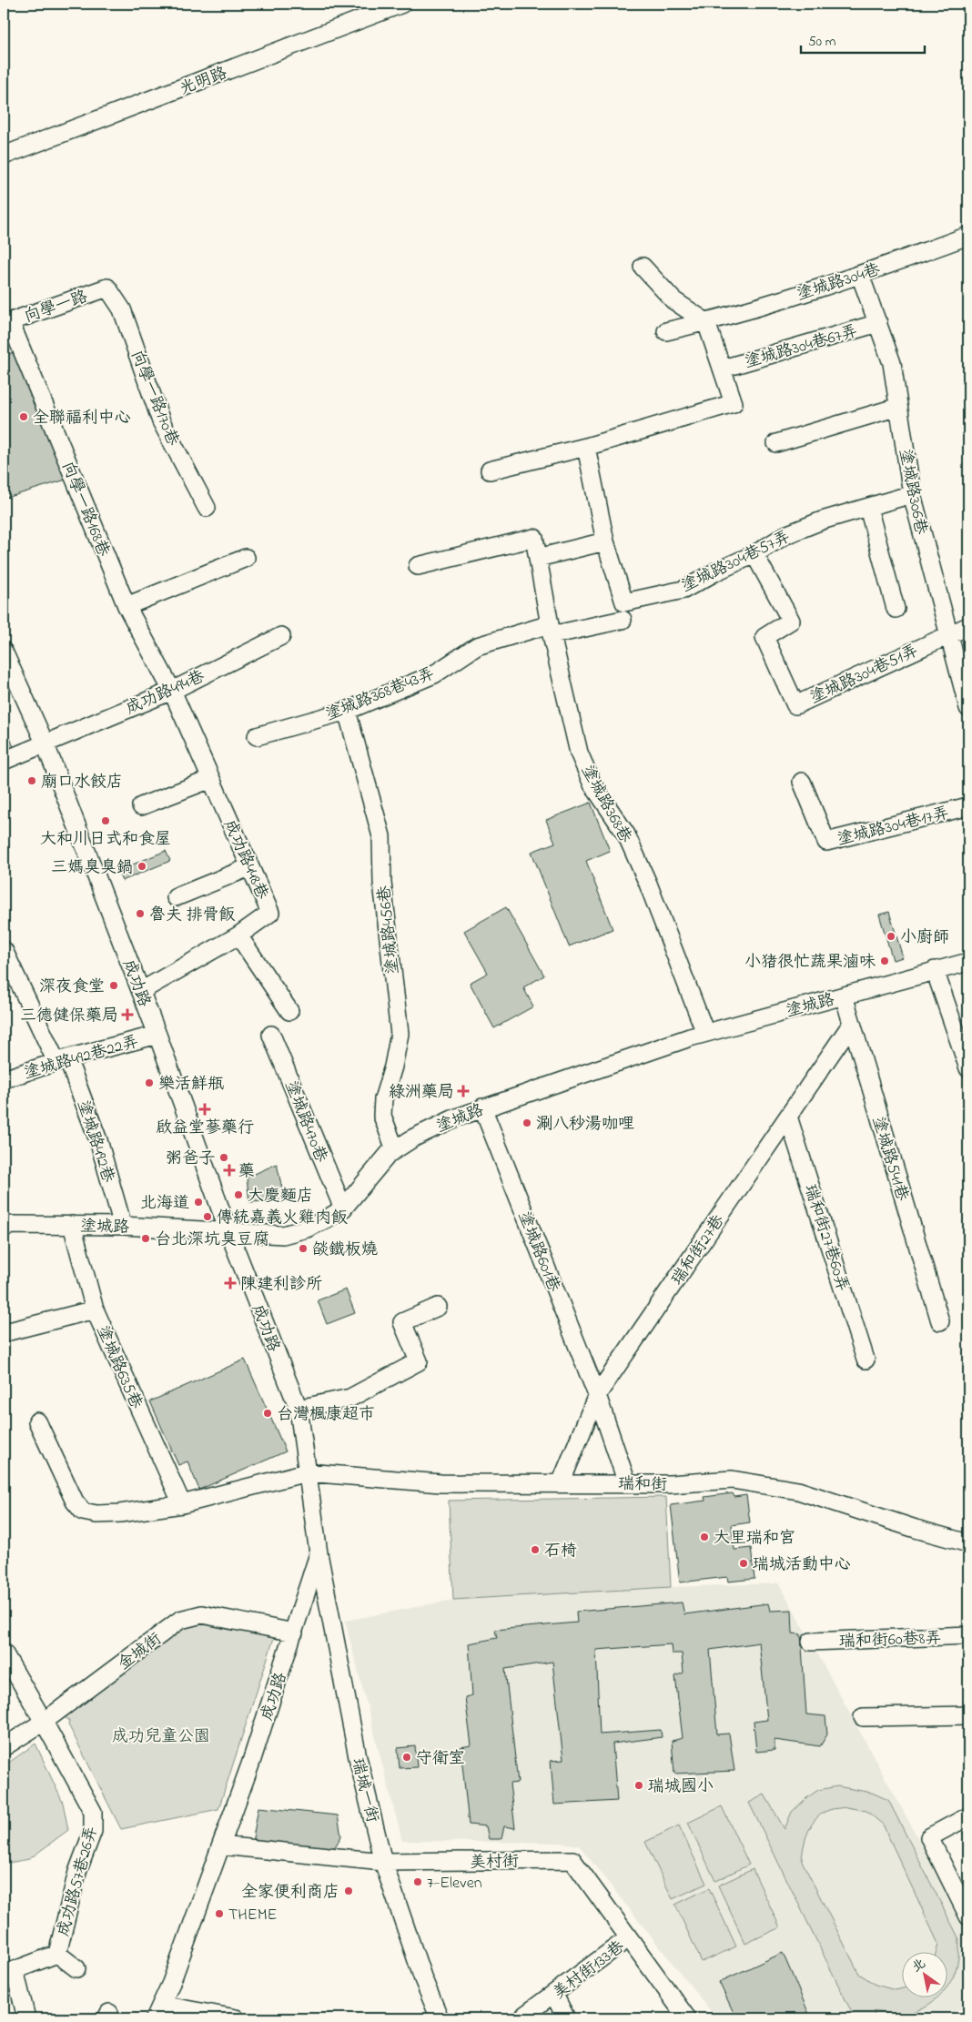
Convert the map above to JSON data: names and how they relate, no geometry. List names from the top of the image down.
{
  "streets": {
    "street": [
      "光明路",
      "塗城路304巷",
      "向學一路",
      "塗城路304巷67弄",
      "向學一路170巷",
      "塗城路306巷",
      "向學一路168巷",
      "塗城路304巷57弄",
      "塗城路304巷51弄",
      "成功路494巷",
      "塗城路368巷43弄",
      "塗城路368巷",
      "塗城路304巷17弄",
      "成功路448巷",
      "塗城路456巷",
      "成功路",
      "塗城路",
      "塗城路492巷22弄",
      "塗城路470巷",
      "塗城路492巷",
      "塗城路541巷",
      "瑞和街27巷60弄",
      "瑞和街27巷",
      "塗城路601巷",
      "塗城路635巷",
      "瑞和街",
      "瑞和街60巷8弄",
      "金城街",
      "瑞城一街",
      "美村街",
      "成功路57巷26弄",
      "美村街133巷"
    ]
  },
  "crossings": [
    ["塗城路304巷", "塗城路306巷"],
    ["向學一路", "向學一路170巷"],
    ["向學一路", "向學一路168巷"],
    ["塗城路304巷67弄", "塗城路306巷"],
    ["塗城路306巷", "塗城路304巷57弄"],
    ["塗城路306巷", "塗城路304巷51弄"],
    ["向學一路168巷", "成功路494巷"],
    ["向學一路168巷", "成功路448巷"],
    ["塗城路304巷57弄", "塗城路304巷51弄"],
    ["成功路494巷", "成功路448巷"],
    ["成功路494巷", "成功路"],
    ["塗城路368巷43弄", "塗城路368巷"],
    ["塗城路368巷43弄", "塗城路456巷"],
    ["塗城路368巷", "塗城路"],
    ["成功路448巷", "成功路"],
    ["塗城路456巷", "塗城路"],
    ["成功路", "塗城路"],
    ["成功路", "塗城路492巷22弄"],
    ["成功路", "瑞和街"],
    ["成功路", "金城街"],
    ["成功路", "瑞城一街"],
    ["成功路", "美村街"],
    ["塗城路", "塗城路470巷"],
    ["塗城路", "塗城路492巷"],
    ["塗城路", "塗城路541巷"],
    ["塗城路", "塗城路601巷"],
    ["塗城路", "塗城路635巷"],
    ["塗城路492巷22弄", "塗城路492巷"],
    ["塗城路541巷", "瑞和街27巷"],
    ["瑞和街27巷60弄", "瑞和街27巷"],
    ["瑞和街27巷", "塗城路601巷"],
    ["瑞和街27巷", "瑞和街"],
    ["塗城路601巷", "瑞和街"],
    ["塗城路635巷", "瑞和街"],
    ["金城街", "成功路57巷26弄"],
    ["瑞城一街", "美村街"],
    ["美村街", "美村街133巷"]
  ],
  "parks": ["成功兒童公園"],
  "places": {
    "other": [
      "全聯福利中心",
      "廟口水餃店",
      "大和川日式和食屋",
      "三媽臭臭鍋",
      "魯夫 排骨飯",
      "小廚師",
      "小猪很忙蔬果滷味",
      "深夜食堂",
      "樂活鮮瓶",
      "涮八秒湯咖哩",
      "粥爸子",
      "大慶麵店",
      "北海道",
      "傳統嘉義火雞肉飯",
      "台北深坑臭豆腐",
      "燄鐵板燒",
      "台灣楓康超市",
      "大里瑞和宮",
      "石椅",
      "瑞城活動中心",
      "守衛室",
      "瑞城國小",
      "7-Eleven",
      "全家便利商店",
      "THEME"
    ],
    "health": [
      "三德健保藥局",
      "綠洲藥局",
      "啟益堂蔘藥行",
      "藥",
      "陳建利診所"
    ]
  },
  "scale_bar": "50 m",
  "north": "top left"
}
